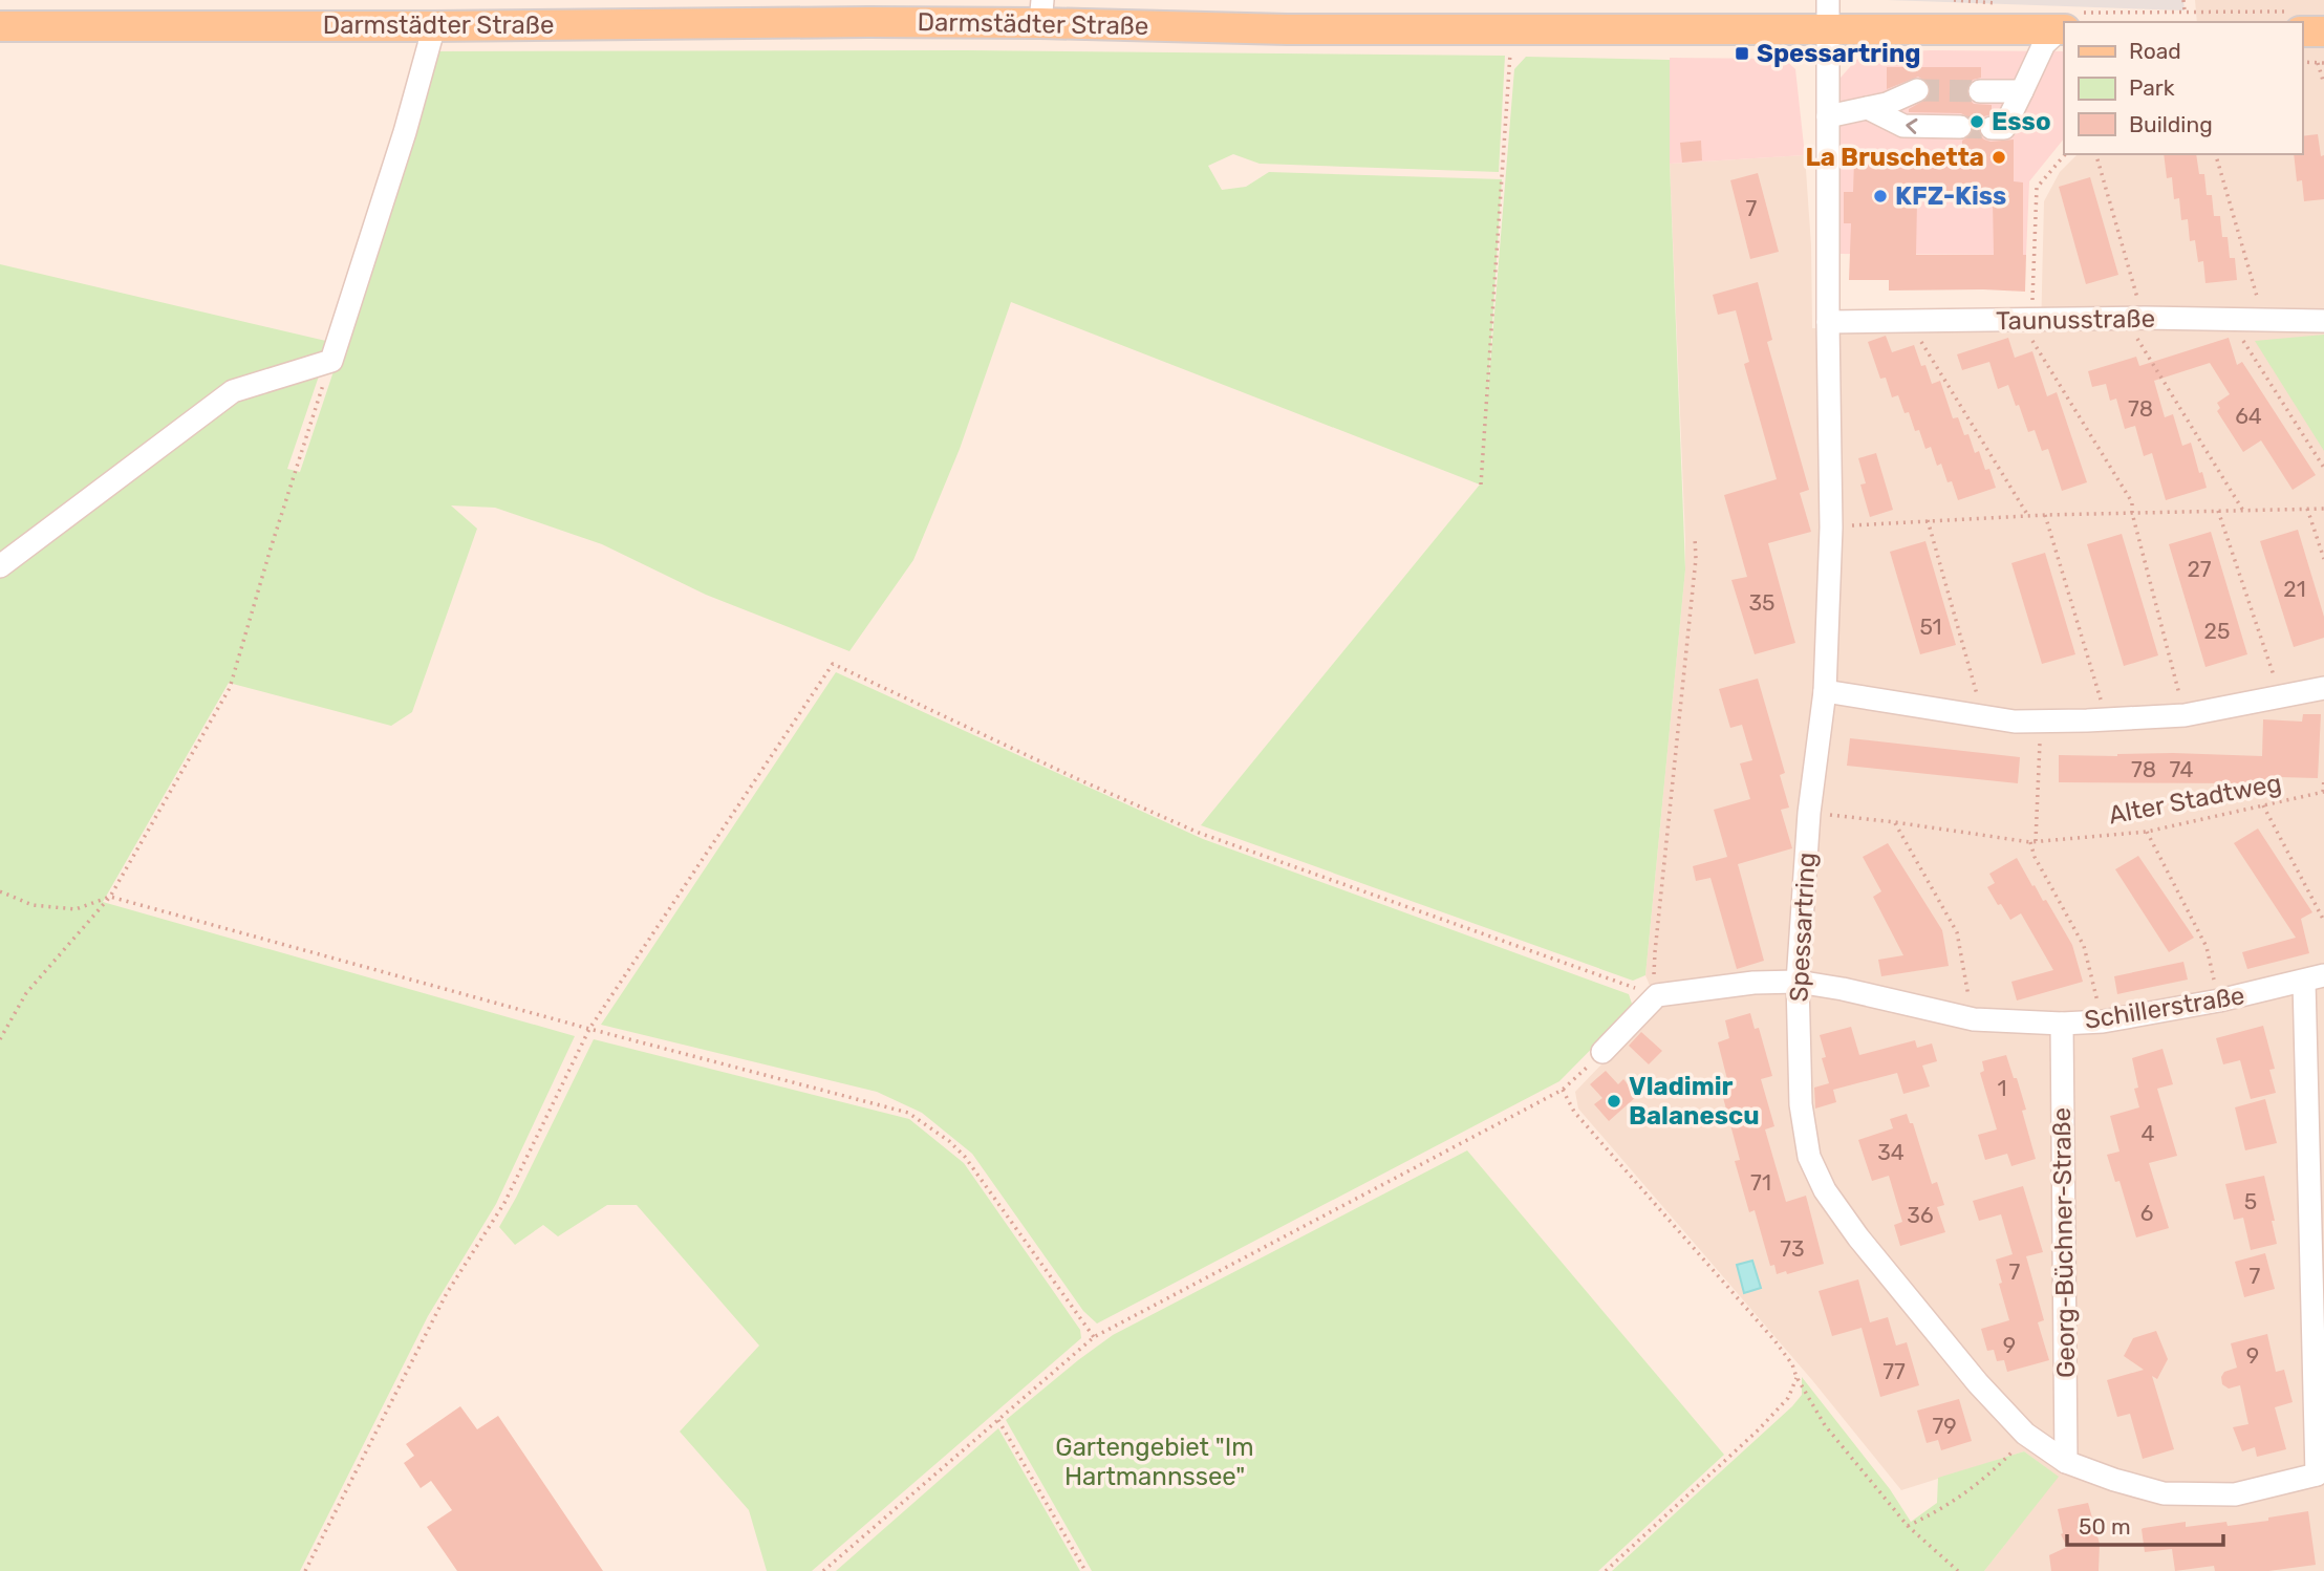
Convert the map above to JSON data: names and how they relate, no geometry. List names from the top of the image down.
{
  "streets": {
    "main road": ["Darmstädter Straße"],
    "street": [
      "Taunusstraße",
      "Spessartring",
      "Schillerstraße",
      "Georg-Büchner-Straße"
    ],
    "path": ["Alter Stadtweg"]
  },
  "crossings": [
    ["Darmstädter Straße", "Spessartring"],
    ["Taunusstraße", "Spessartring"],
    ["Alter Stadtweg", "Spessartring"],
    ["Spessartring", "Schillerstraße"],
    ["Spessartring", "Georg-Büchner-Straße"],
    ["Schillerstraße", "Georg-Büchner-Straße"]
  ],
  "parks": ["Gartengebiet \"Im Hartmannssee\""],
  "places": {
    "transit": ["Spessartring"],
    "other": [
      "Esso",
      "La Bruschetta",
      "KFZ-Kiss",
      "Vladimir Balanescu"
    ]
  },
  "house_numbers": [
    "7",
    "78",
    "64",
    "27",
    "21",
    "35",
    "51",
    "25",
    "78",
    "74",
    "1",
    "4",
    "34",
    "71",
    "5",
    "6",
    "36",
    "73",
    "7",
    "7",
    "9",
    "9",
    "77",
    "79"
  ],
  "legend": ["Road", "Park", "Building"],
  "scale_bar": "50 m"
}
